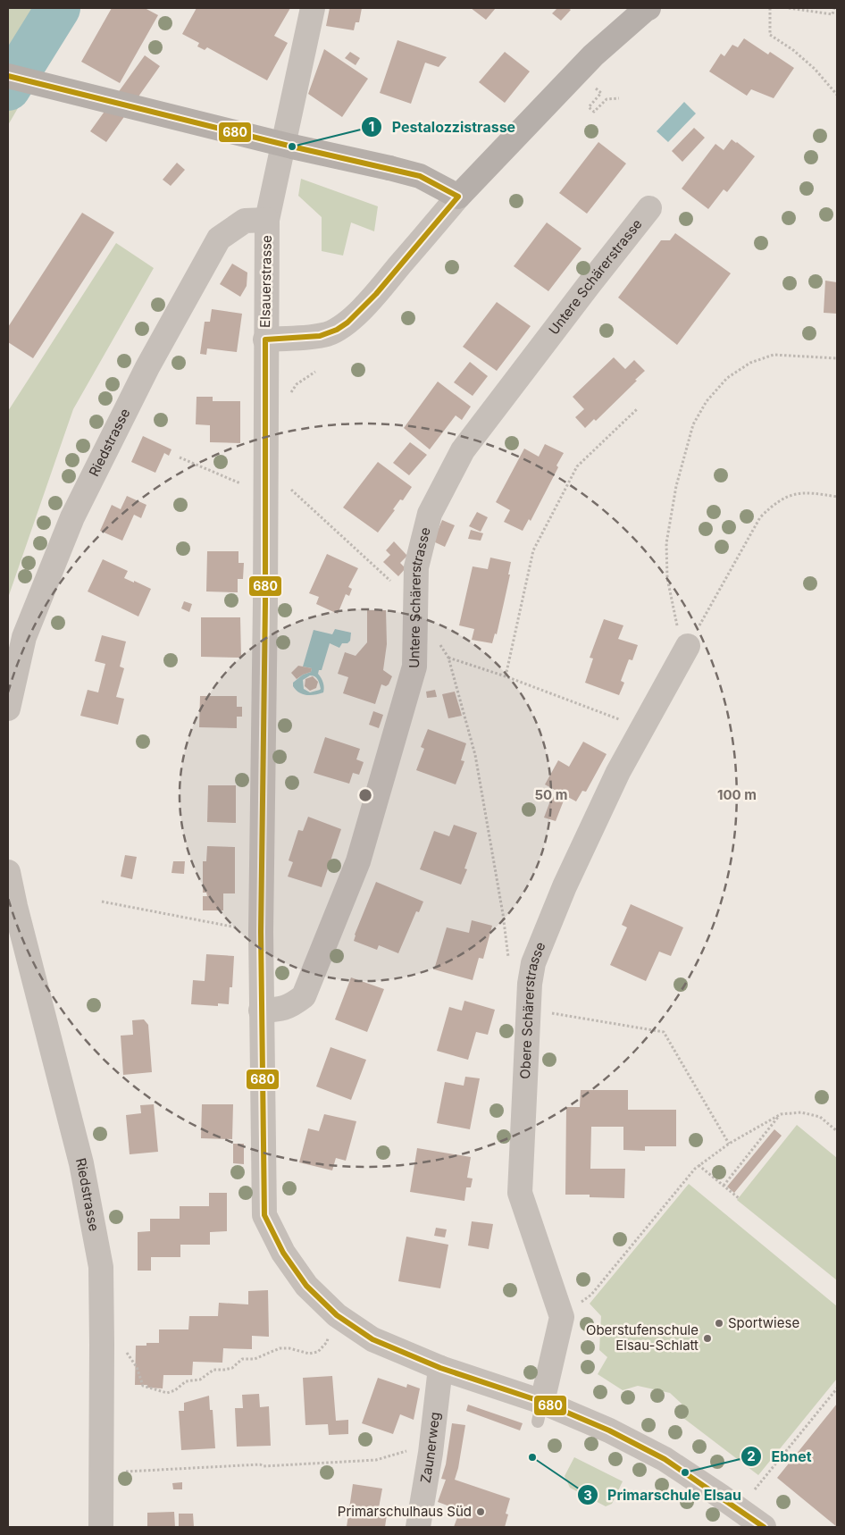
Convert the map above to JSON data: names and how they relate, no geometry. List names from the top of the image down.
{
  "streets": {
    "street": [
      "Untere Schärerstrasse",
      "Elsauerstrasse",
      "Riedstrasse",
      "Obere Schärerstrasse",
      "Zaunerweg"
    ]
  },
  "crossings": [
    ["Untere Schärerstrasse", "Elsauerstrasse"],
    ["Elsauerstrasse", "Riedstrasse"],
    ["Elsauerstrasse", "Zaunerweg"]
  ],
  "places": [
    "Pestalozzistrasse",
    "Sportwiese",
    "Oberstufenschule Elsau-Schlatt",
    "Primarschule Elsau",
    "Ebnet",
    "Primarschulhaus Süd"
  ],
  "lines": ["transit line 680"],
  "rings": ["50 m", "100 m"]
}
